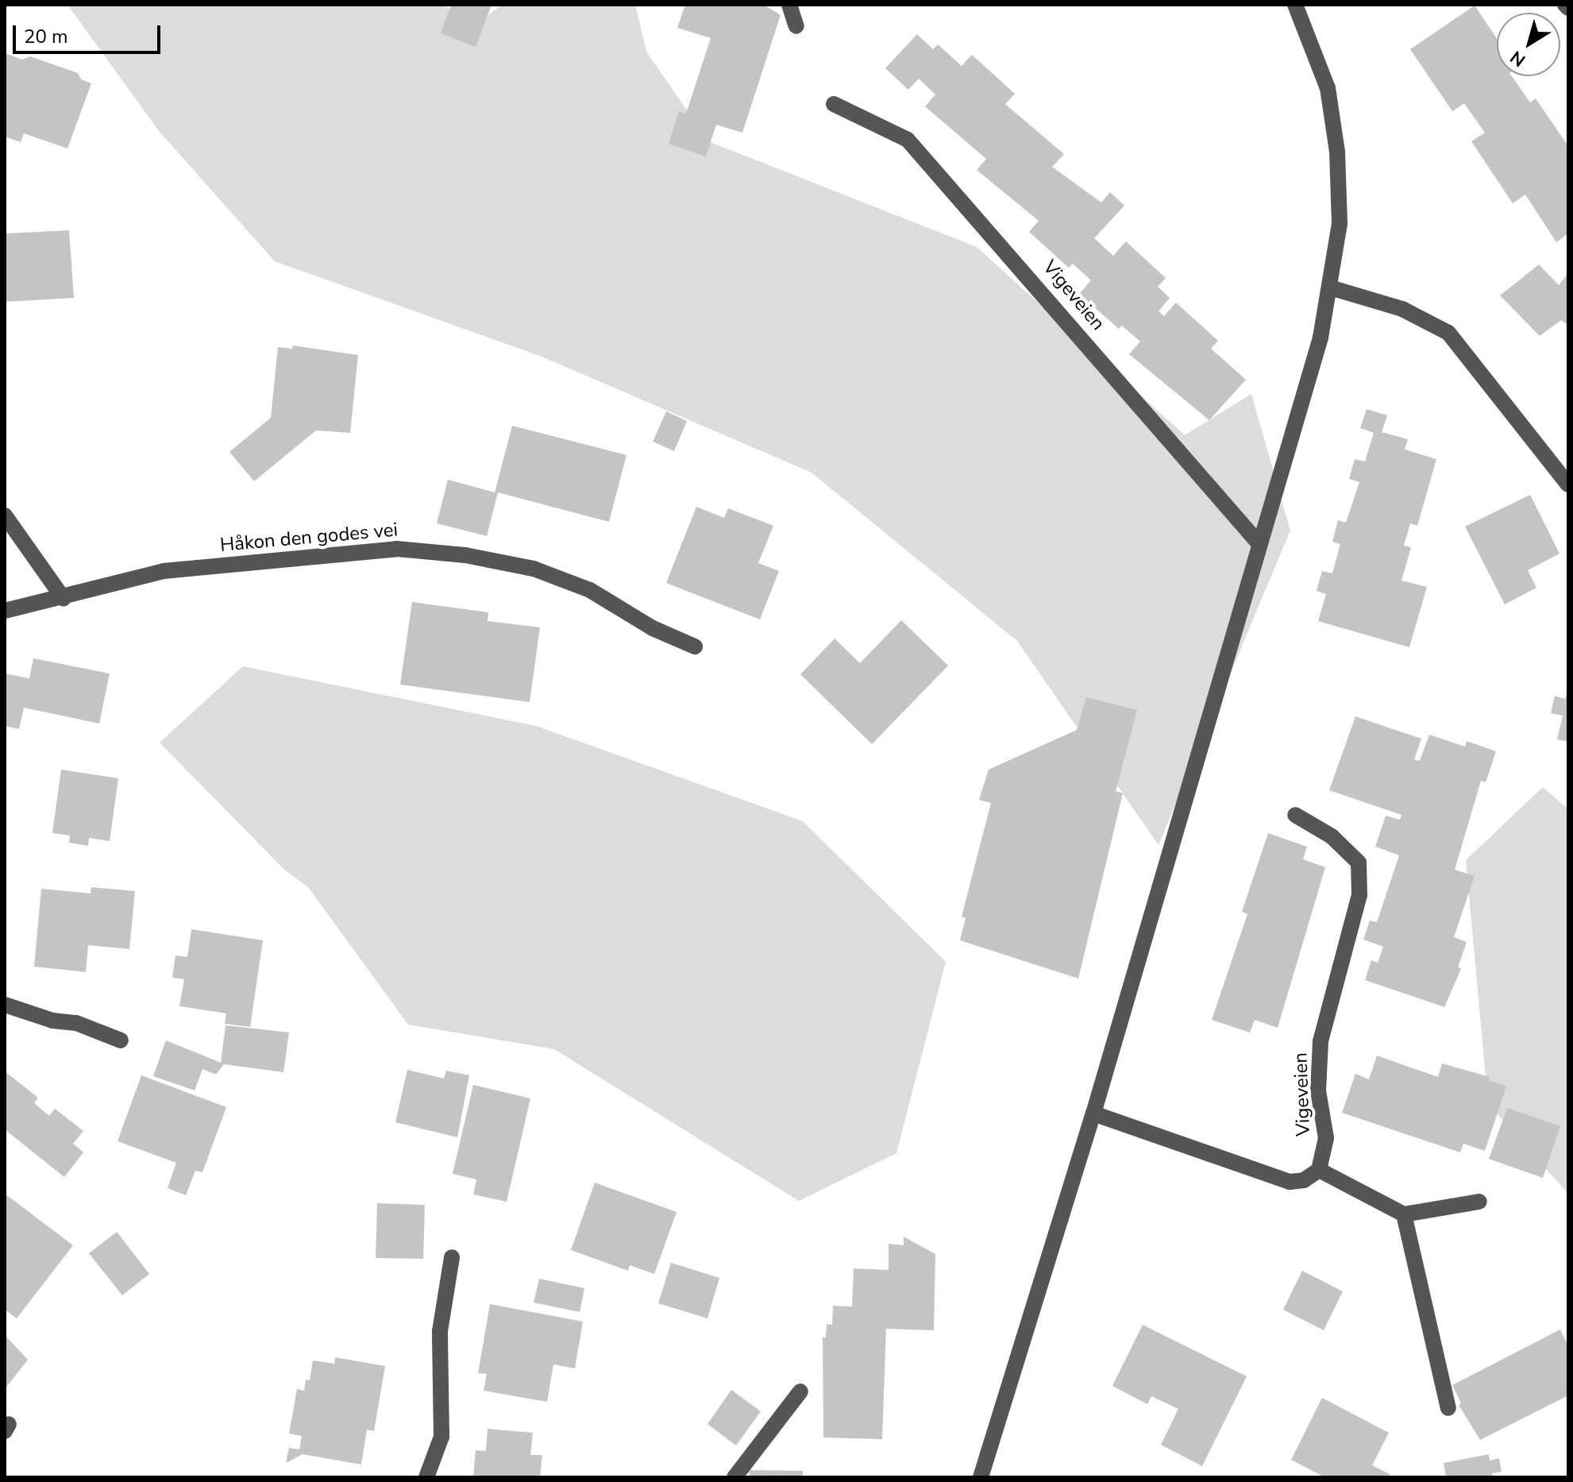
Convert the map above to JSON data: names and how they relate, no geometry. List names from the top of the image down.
{
  "streets": {
    "street": ["Vigeveien", "Håkon den godes vei"]
  },
  "scale_bar": "20 m",
  "north": "bottom left"
}
